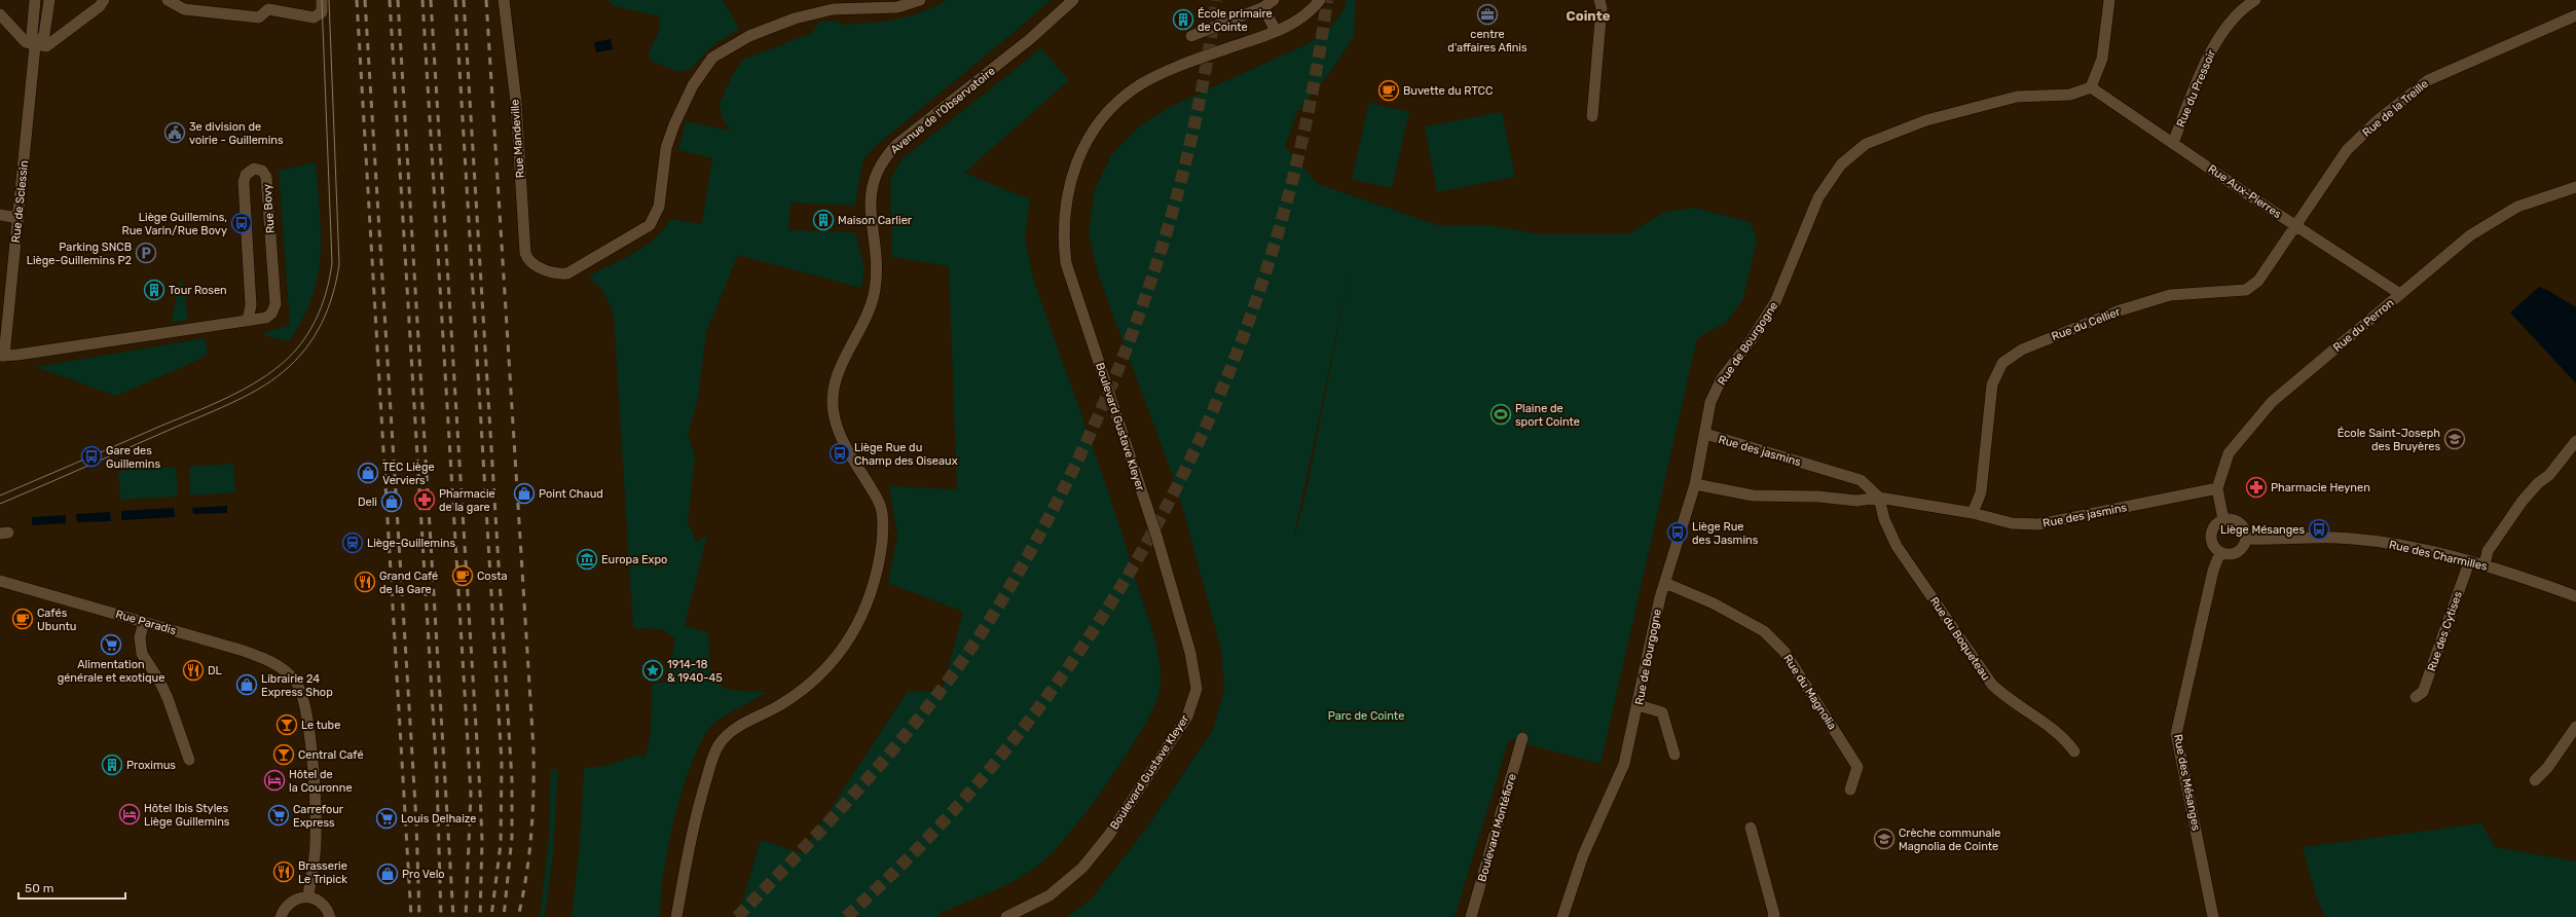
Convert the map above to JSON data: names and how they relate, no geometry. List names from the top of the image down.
{
  "streets": {
    "street": [
      "Rue du Pressoir",
      "Rue de la Treille",
      "Avenue de l'Observatoire",
      "Rue Mandeville",
      "Rue Aux-Pierres",
      "Rue de Sclessin",
      "Rue Bovy",
      "Rue du Cellier",
      "Rue du Perron",
      "Rue de Bourgogne",
      "Boulevard Gustave Kleyer",
      "Rue des jasmins",
      "Rue des Charmilles",
      "Rue Paradis",
      "Rue des Cytises",
      "Rue du Boqueteau",
      "Rue du Magnolia",
      "Rue des Mésanges",
      "Boulevard Montéfiore"
    ]
  },
  "crossings": [
    ["Rue du Pressoir", "Rue Aux-Pierres"],
    ["Rue de la Treille", "Rue Aux-Pierres"],
    ["Rue de la Treille", "Rue du Cellier"],
    ["Rue Aux-Pierres", "Rue du Cellier"],
    ["Rue Aux-Pierres", "Rue du Perron"],
    ["Rue Aux-Pierres", "Rue de Bourgogne"],
    ["Rue de Sclessin", "Rue Bovy"],
    ["Rue du Cellier", "Rue des jasmins"],
    ["Rue du Perron", "Rue des jasmins"],
    ["Rue du Perron", "Rue des Charmilles"],
    ["Rue du Perron", "Rue des Mésanges"],
    ["Rue de Bourgogne", "Rue des jasmins"],
    ["Rue de Bourgogne", "Rue du Magnolia"],
    ["Rue des jasmins", "Rue du Boqueteau"],
    ["Rue des Charmilles", "Rue des Cytises"],
    ["Rue des Charmilles", "Rue des Mésanges"]
  ],
  "districts": ["Cointe"],
  "parks": ["Parc de Cointe"],
  "places": {
    "office": ["centre d'affaires Afinis"],
    "building": [
      "École primaire de Cointe",
      "Maison Carlier",
      "Tour Rosen",
      "Proximus"
    ],
    "cafe": ["Buvette du RTCC", "Costa", "Cafés Ubuntu"],
    "public building": ["3e division de voirie - Guillemins"],
    "bus stop": [
      "Liège Guillemins, Rue Varin/Rue Bovy",
      "Liège Rue du Champ des Oiseaux",
      "Gare des Guillemins",
      "Liège Mésanges",
      "Liège Rue des Jasmins"
    ],
    "parking": ["Parking SNCB Liège-Guillemins P2"],
    "sports": ["Plaine de sport Cointe"],
    "school or university": ["École Saint-Joseph des Bruyères", "Crèche communale Magnolia de Cointe"],
    "shop": [
      "TEC Liège Verviers",
      "Point Chaud",
      "Deli",
      "Librairie 24 Express Shop",
      "Pro Velo"
    ],
    "pharmacy": ["Pharmacie Heynen", "Pharmacie de la gare"],
    "station": ["Liège-Guillemins"],
    "museum": ["Europa Expo"],
    "restaurant": ["Grand Café de la Gare", "DL", "Brasserie Le Tripick"],
    "supermarket": ["Alimentation générale et exotique", "Carrefour Express", "Louis Delhaize"],
    "place": ["1914-18 & 1940-45"],
    "bar": ["Le tube", "Central Café"],
    "hotel": ["Hôtel de la Couronne", "Hôtel Ibis Styles Liège Guillemins"]
  },
  "scale_bar": "50 m"
}
